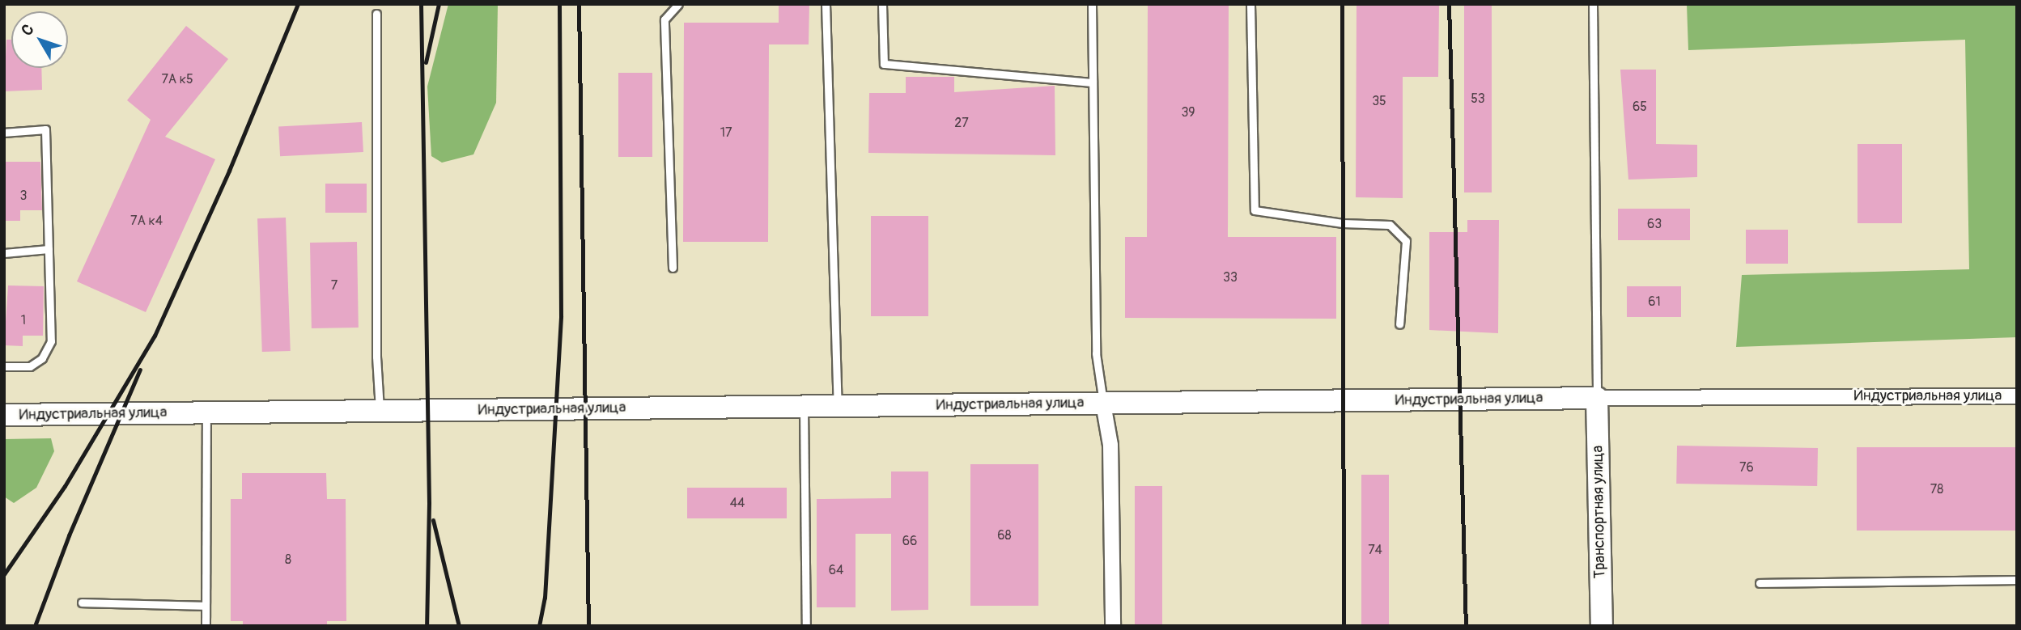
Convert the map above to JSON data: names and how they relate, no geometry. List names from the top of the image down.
{
  "streets": {
    "street": ["Индустриальная улица", "Транспортная улица"]
  },
  "crossings": [
    ["Индустриальная улица", "Транспортная улица"]
  ],
  "house_numbers": [
    "7А к5",
    "53",
    "35",
    "65",
    "39",
    "27",
    "17",
    "3",
    "7А к4",
    "63",
    "33",
    "7",
    "61",
    "1",
    "76",
    "78",
    "44",
    "68",
    "66",
    "74",
    "8",
    "64"
  ],
  "north": "top left"
}
